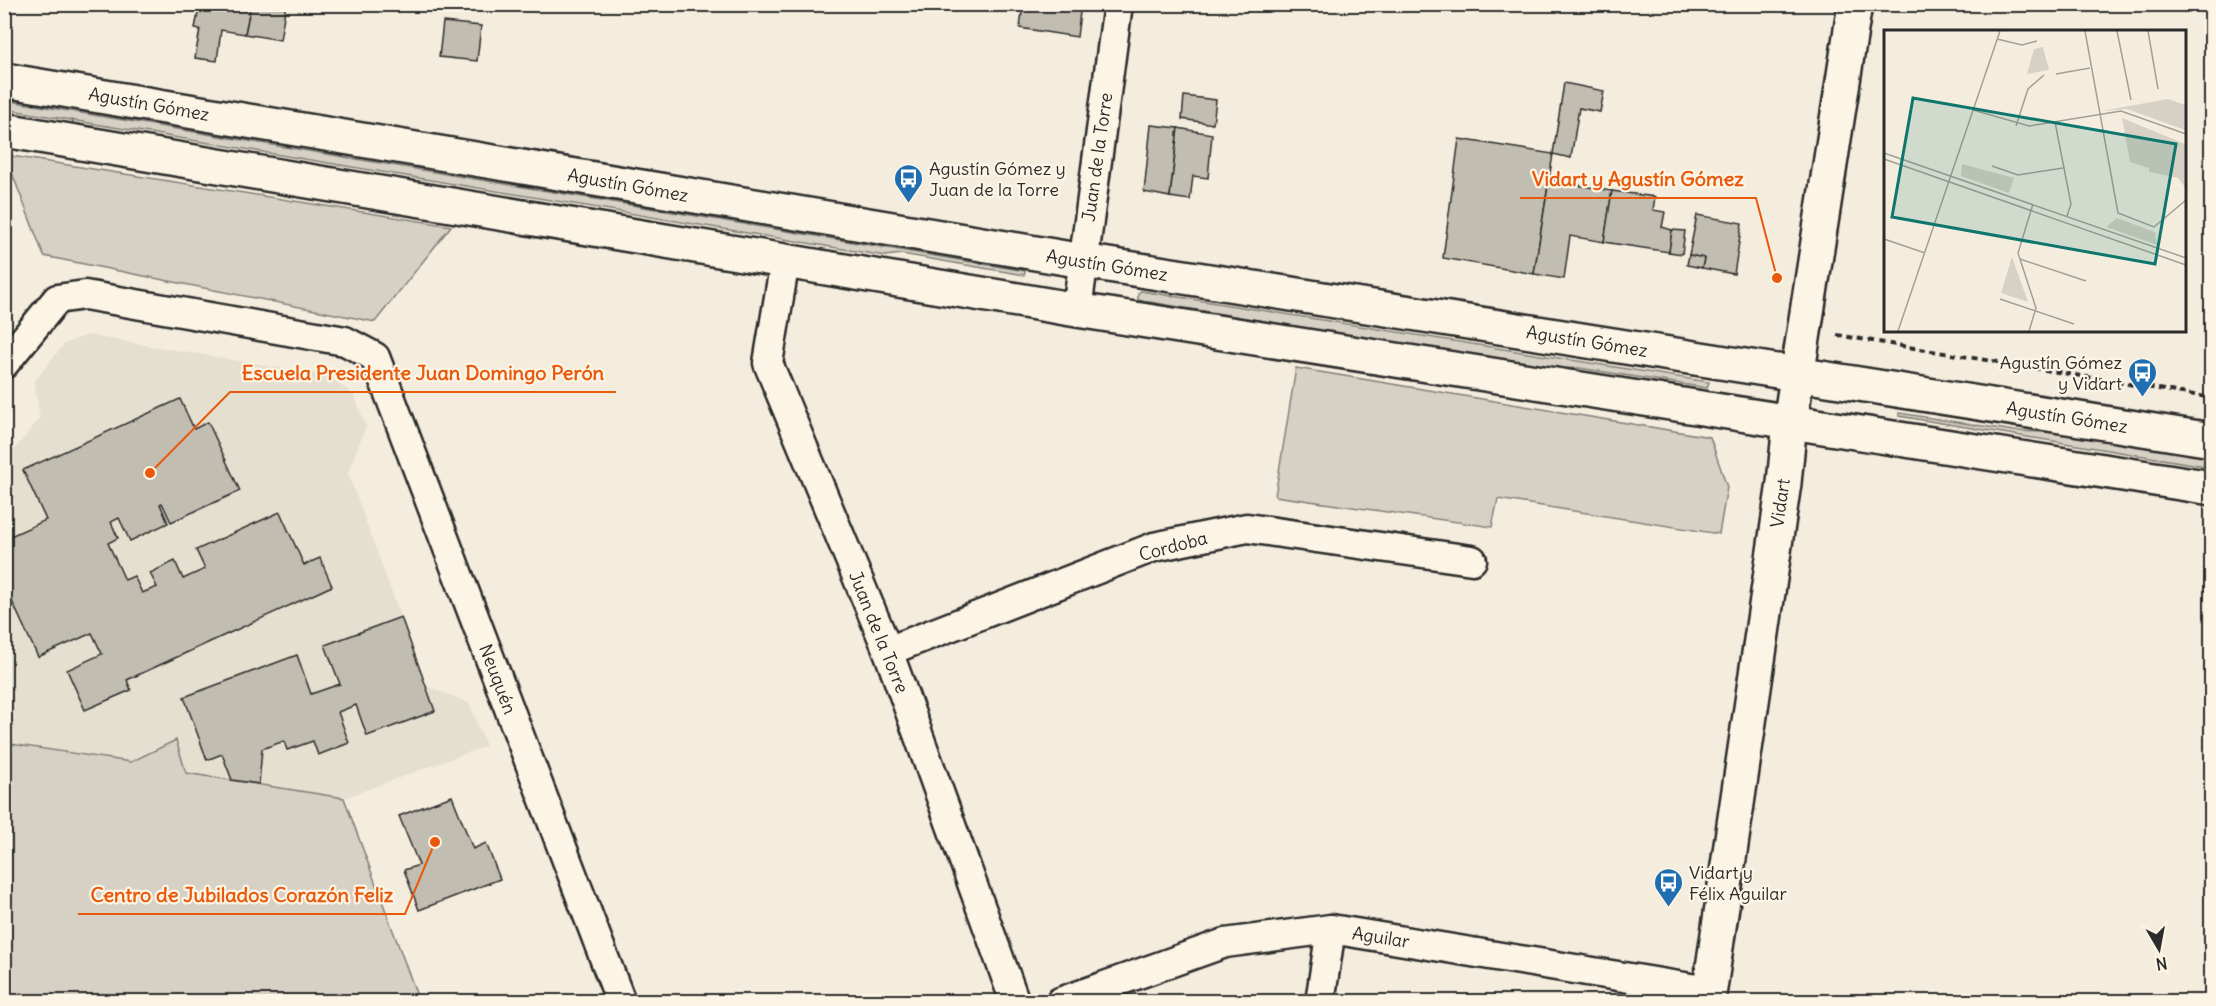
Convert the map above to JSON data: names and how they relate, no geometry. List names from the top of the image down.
{
  "streets": {
    "main road": ["Agustín Gómez", "Vidart"],
    "street": [
      "Juan de la Torre",
      "Cordoba",
      "Neuquén",
      "Aguilar"
    ]
  },
  "crossings": [
    ["Agustín Gómez", "Juan de la Torre"],
    ["Agustín Gómez", "Vidart"],
    ["Juan de la Torre", "Cordoba"],
    ["Vidart", "Aguilar"]
  ],
  "places": {
    "bus stop": ["Agustín Gómez y Juan de la Torre", "Agustín Gómez y Vidart", "Vidart y Félix Aguilar"],
    "other": ["Vidart y Agustín Gómez", "Escuela Presidente Juan Domingo Perón", "Centro de Jubilados Corazón Feliz"]
  },
  "north": "bottom"
}
